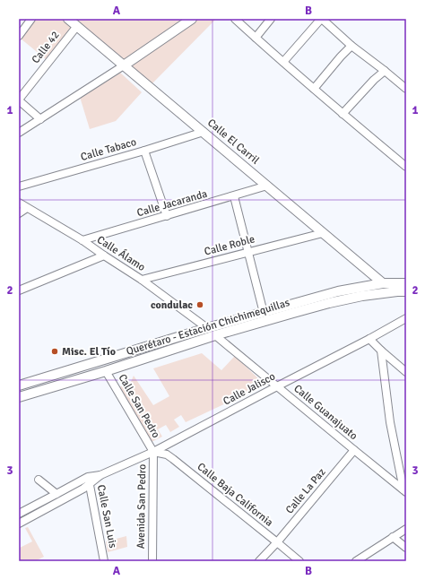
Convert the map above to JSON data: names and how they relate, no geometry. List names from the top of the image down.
{
  "streets": {
    "main road": ["Calle El Carril", "Querétaro - Estación Chichimequillas"],
    "street": [
      "Calle 42",
      "Calle Tabaco",
      "Calle Jacaranda",
      "Calle Roble",
      "Calle Álamo",
      "Calle Jalisco",
      "Calle San Pedro",
      "Calle Guanajuato",
      "Calle La Paz",
      "Calle Baja California",
      "Avenida San Pedro",
      "Calle San Luis"
    ]
  },
  "crossings": [
    ["Calle 42", "Calle El Carril"],
    ["Calle El Carril", "Calle Tabaco"],
    ["Calle El Carril", "Calle Jacaranda"],
    ["Calle El Carril", "Calle Roble"],
    ["Calle El Carril", "Querétaro - Estación Chichimequillas"],
    ["Calle Jacaranda", "Calle Álamo"],
    ["Calle Roble", "Calle Álamo"],
    ["Calle Álamo", "Querétaro - Estación Chichimequillas"],
    ["Querétaro - Estación Chichimequillas", "Calle San Pedro"],
    ["Querétaro - Estación Chichimequillas", "Calle Guanajuato"],
    ["Calle Jalisco", "Calle San Pedro"],
    ["Calle Jalisco", "Calle Guanajuato"],
    ["Calle Jalisco", "Calle Baja California"],
    ["Calle Jalisco", "Avenida San Pedro"],
    ["Calle Jalisco", "Calle San Luis"],
    ["Calle San Pedro", "Calle Baja California"],
    ["Calle San Pedro", "Avenida San Pedro"],
    ["Calle Guanajuato", "Calle La Paz"],
    ["Calle La Paz", "Calle Baja California"],
    ["Calle Baja California", "Avenida San Pedro"]
  ],
  "places": ["condulac", "Misc. El Tío"],
  "grid": {
    "columns": ["A", "B"],
    "rows": ["1", "2", "3"]
  }
}
